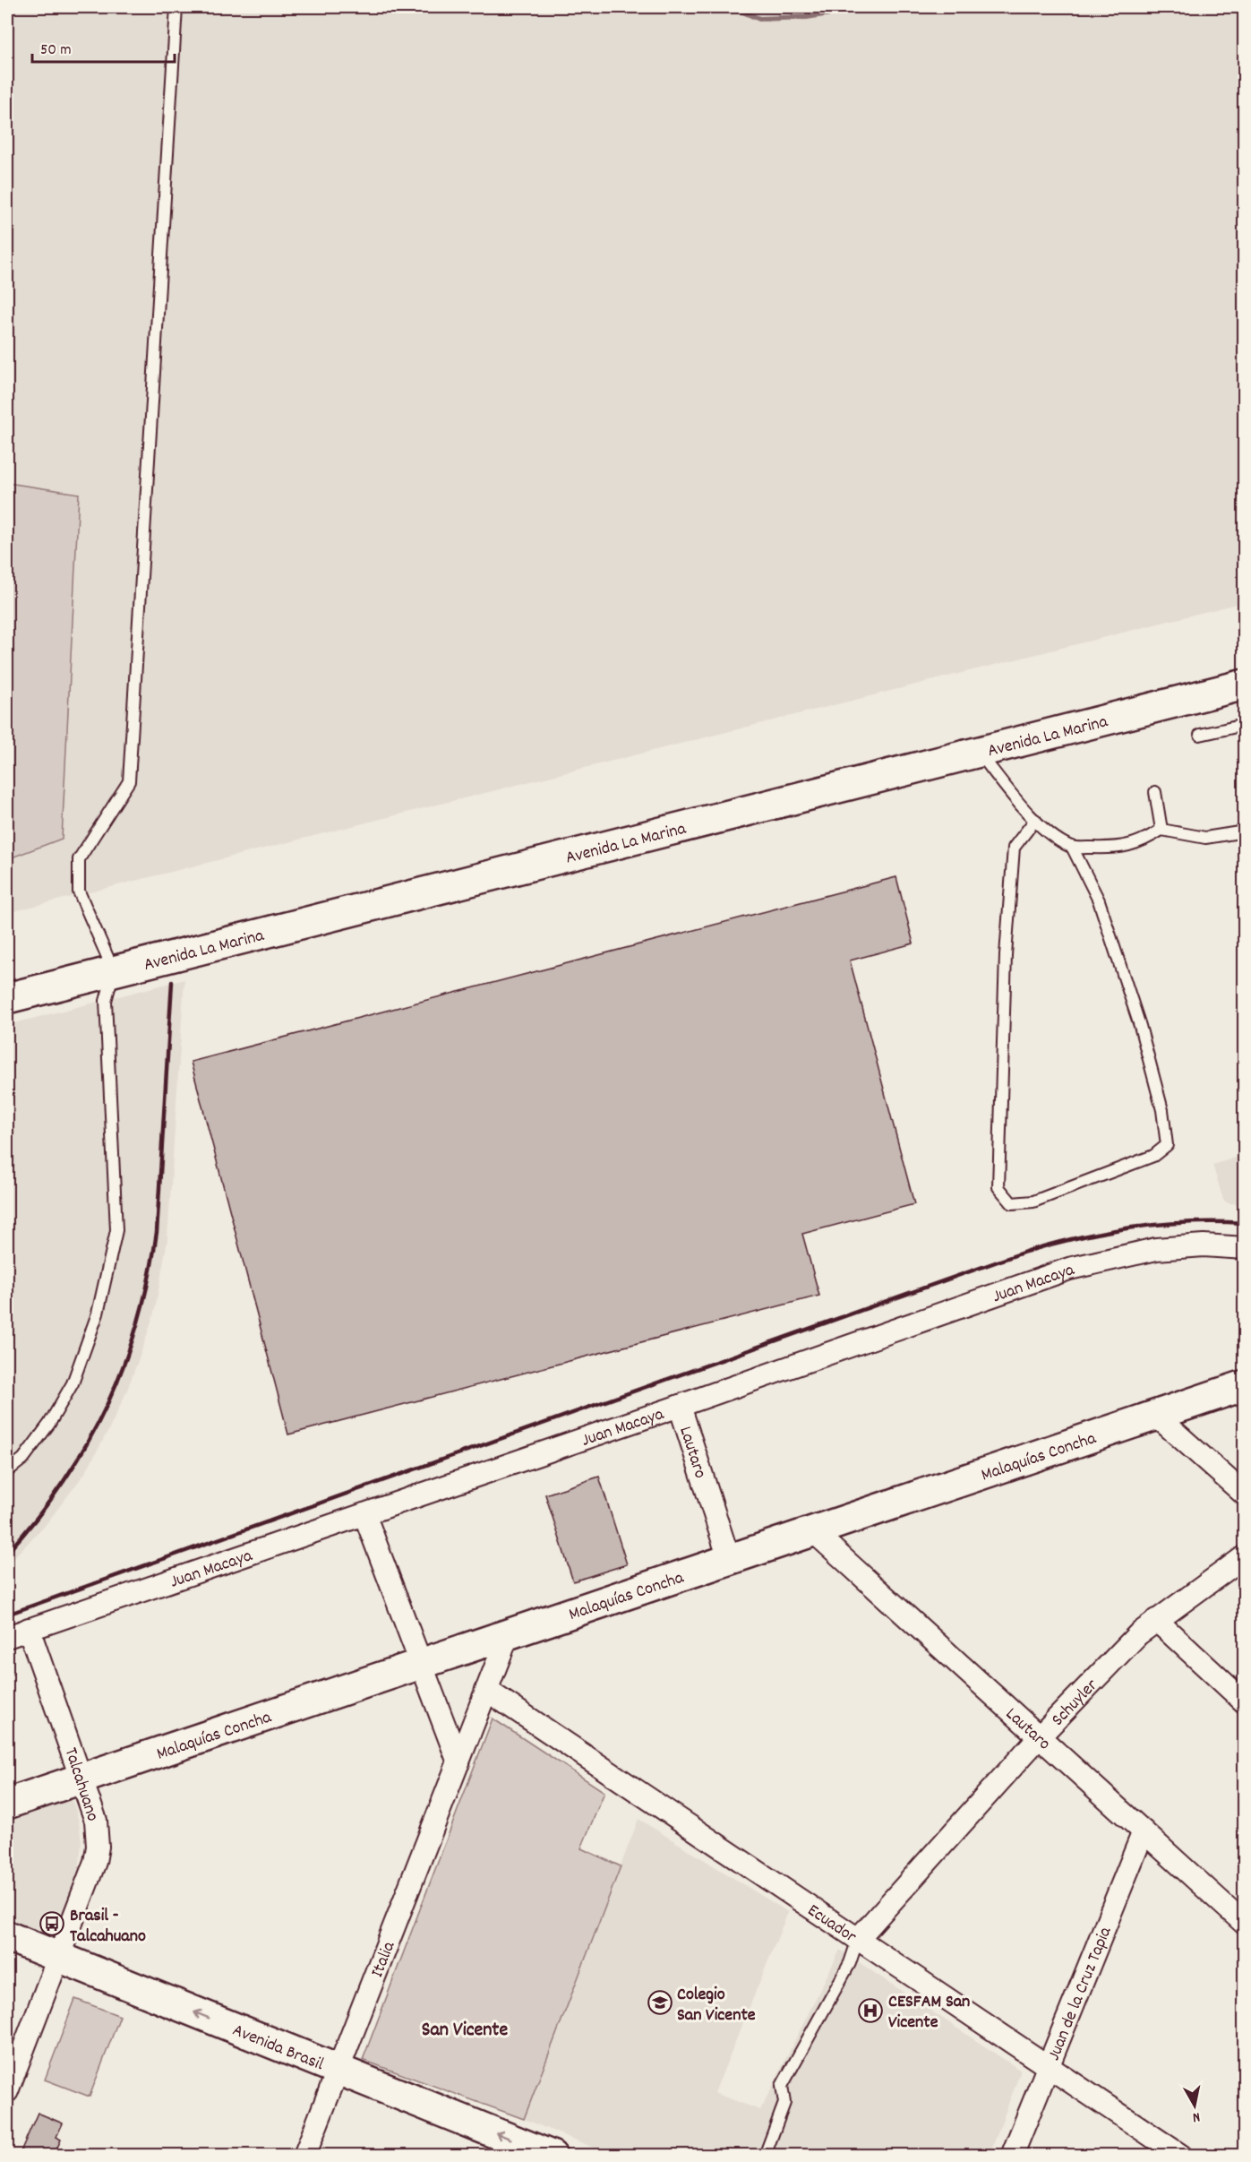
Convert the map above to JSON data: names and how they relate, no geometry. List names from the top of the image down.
{
  "streets": {
    "main road": ["Avenida La Marina", "Malaquías Concha", "Avenida Brasil"],
    "street": [
      "Juan Macaya",
      "Lautaro",
      "Schuyler",
      "Talcahuano",
      "Ecuador",
      "Italia",
      "Juan de la Cruz Tapia"
    ]
  },
  "crossings": [
    ["Juan Macaya", "Lautaro"],
    ["Juan Macaya", "Talcahuano"],
    ["Lautaro", "Malaquías Concha"],
    ["Lautaro", "Schuyler"],
    ["Lautaro", "Juan de la Cruz Tapia"],
    ["Malaquías Concha", "Talcahuano"],
    ["Malaquías Concha", "Italia"],
    ["Schuyler", "Ecuador"],
    ["Talcahuano", "Avenida Brasil"],
    ["Ecuador", "Italia"],
    ["Ecuador", "Juan de la Cruz Tapia"],
    ["Italia", "Avenida Brasil"]
  ],
  "one_way": ["Avenida Brasil"],
  "districts": ["San Vicente"],
  "places": {
    "bus stop": ["Brasil - Talcahuano"],
    "school or university": ["Colegio San Vicente"],
    "hospital": ["CESFAM San Vicente"]
  },
  "scale_bar": "50 m",
  "north": "bottom"
}
